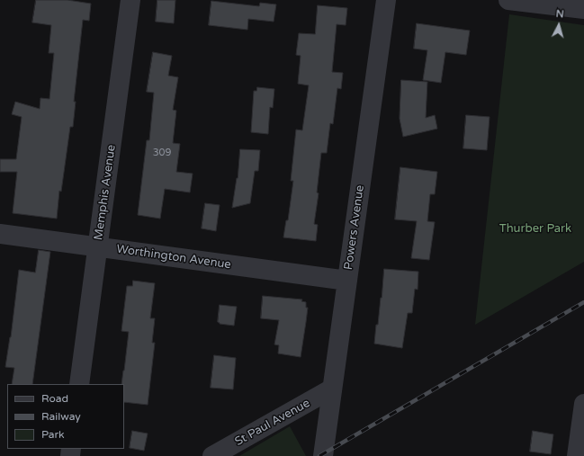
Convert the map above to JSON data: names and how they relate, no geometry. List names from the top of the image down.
{
  "streets": {
    "street": [
      "Memphis Avenue",
      "Powers Avenue",
      "Worthington Avenue",
      "St Paul Avenue"
    ]
  },
  "crossings": [
    ["Memphis Avenue", "Worthington Avenue"],
    ["Powers Avenue", "Worthington Avenue"],
    ["Powers Avenue", "St Paul Avenue"]
  ],
  "parks": ["Thurber Park"],
  "house_numbers": ["309"],
  "legend": ["Road", "Railway", "Park"],
  "north": "top"
}
